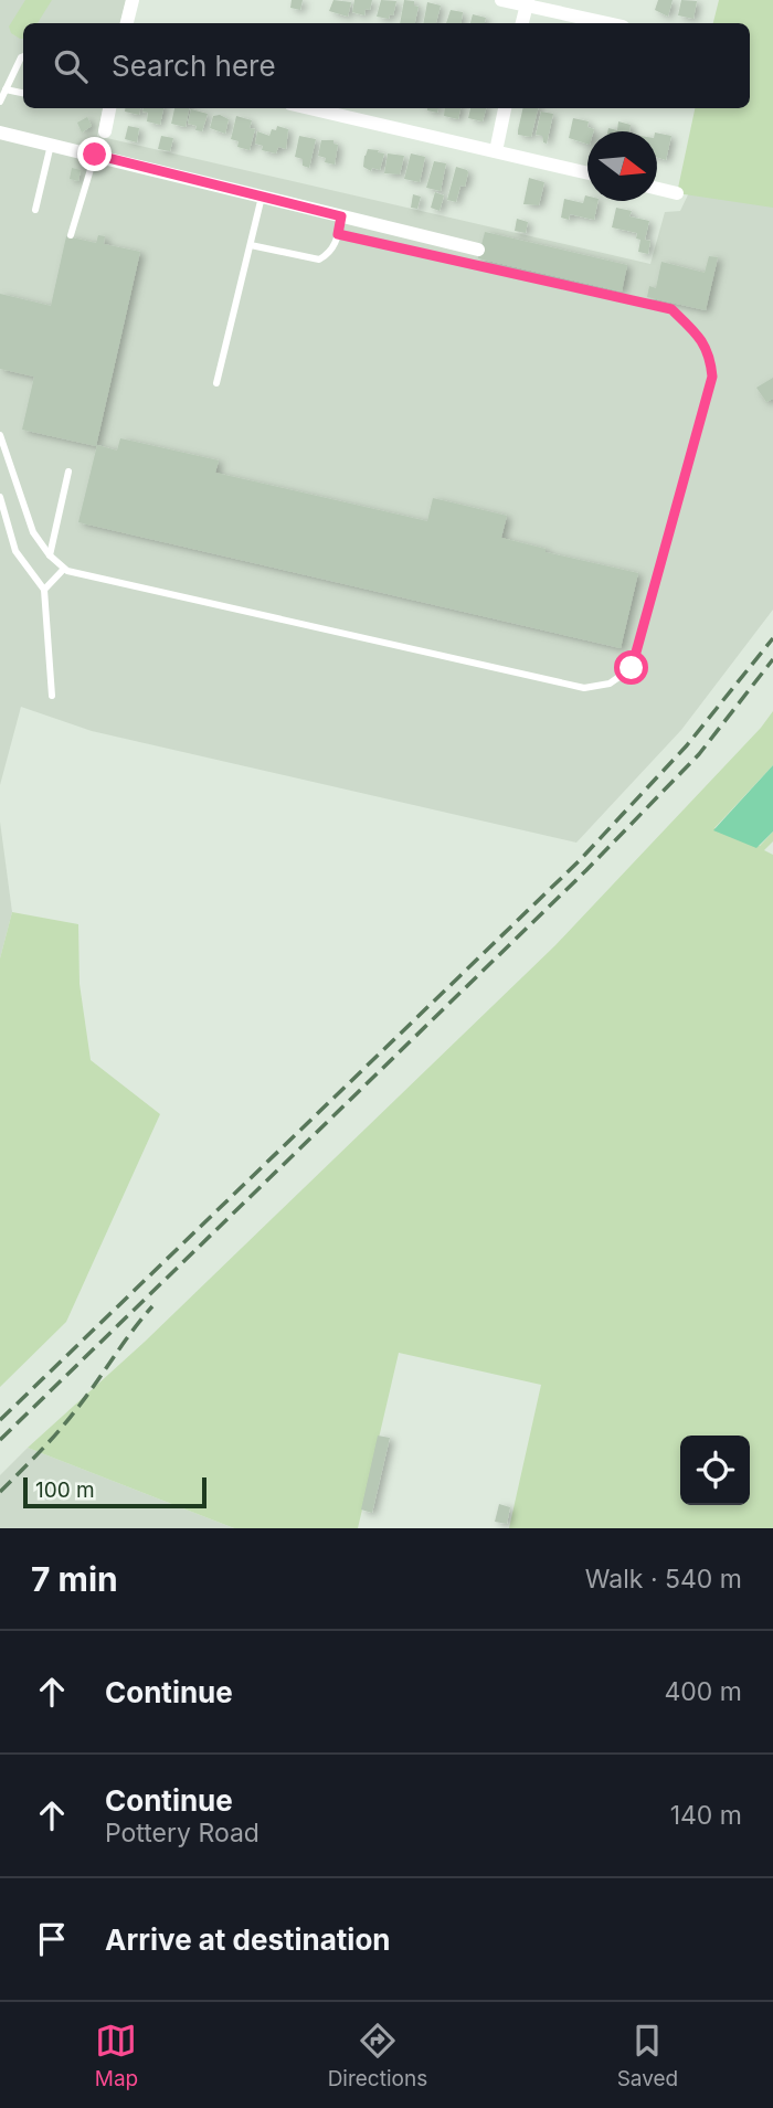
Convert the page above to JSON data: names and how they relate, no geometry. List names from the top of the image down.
{
  "scale_bar": "100 m",
  "north": "right",
  "page": {
    "search": "Search here",
    "scale": "100 m",
    "heading": ["7 min", "Walk · 540 m"],
    "list": [
      ["Continue", "400 m"],
      ["Continue", "Pottery Road", "140 m"],
      "Arrive at destination"
    ],
    "nav": ["Map", "Directions", "Saved"]
  }
}
